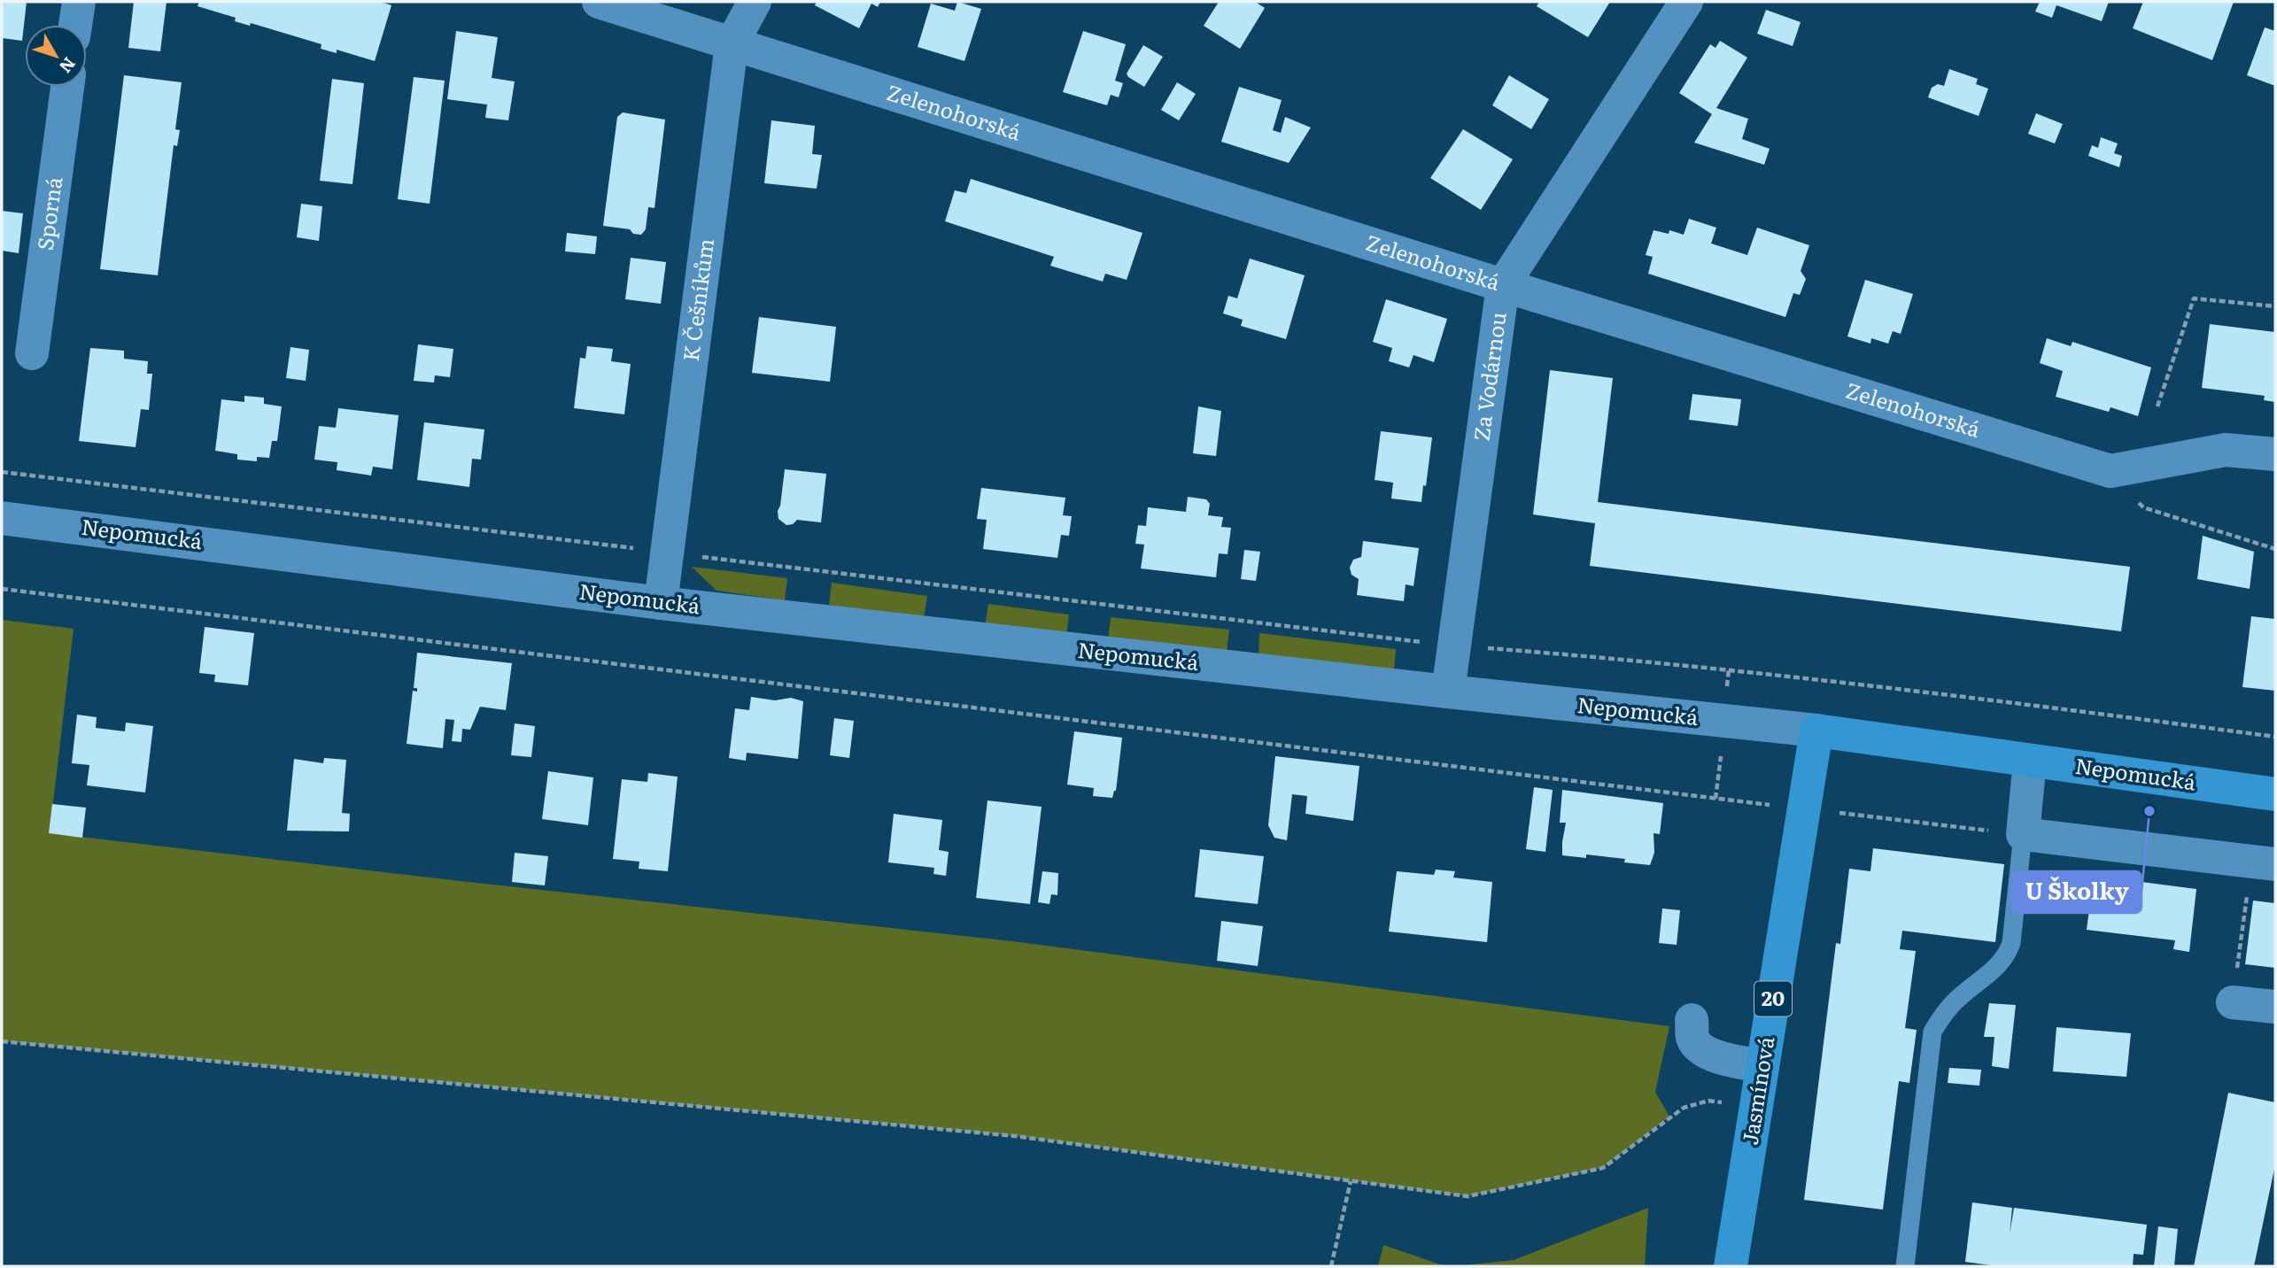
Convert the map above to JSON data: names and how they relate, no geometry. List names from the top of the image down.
{
  "streets": {
    "main road": ["Nepomucká", "20", "Jasmínová"],
    "street": [
      "Zelenohorská",
      "Sporná",
      "K Češníkům",
      "Za Vodárnou"
    ]
  },
  "crossings": [
    ["Zelenohorská", "K Češníkům"],
    ["Zelenohorská", "Za Vodárnou"],
    ["K Češníkům", "Nepomucká"],
    ["Za Vodárnou", "Nepomucká"],
    ["Nepomucká", "Jasmínová"]
  ],
  "places": ["U Školky"],
  "north": "bottom right"
}
